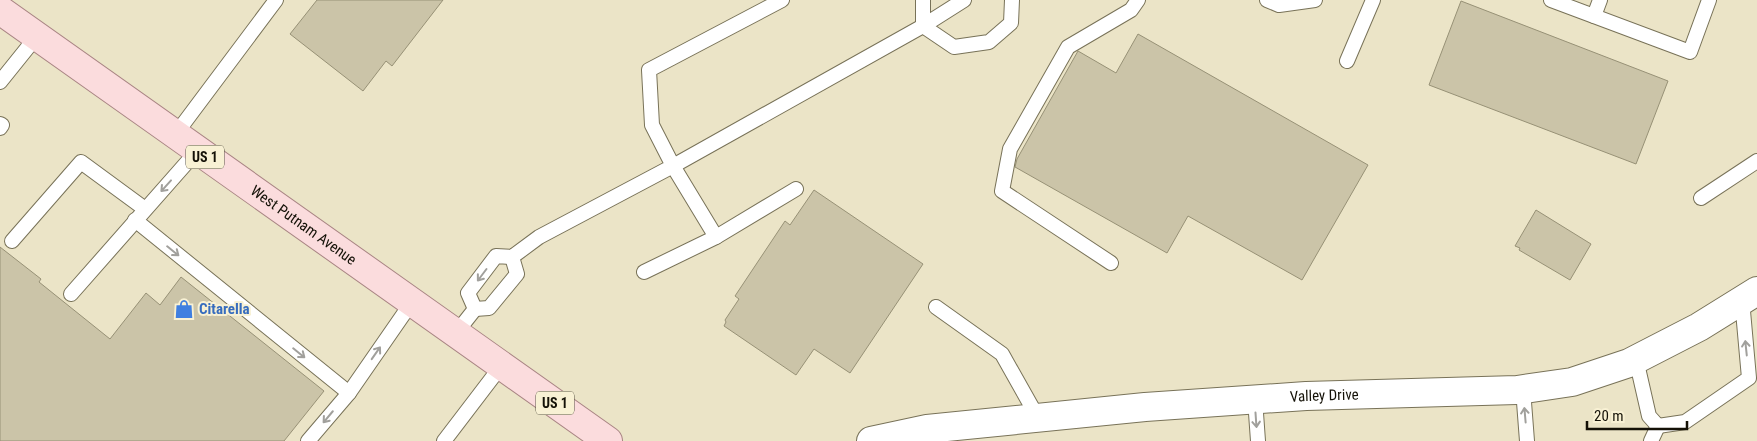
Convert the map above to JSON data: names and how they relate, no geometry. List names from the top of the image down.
{
  "streets": {
    "main road": ["US 1", "West Putnam Avenue"],
    "street": ["Valley Drive"]
  },
  "places": {
    "shop": ["Citarella"]
  },
  "scale_bar": "20 m"
}
